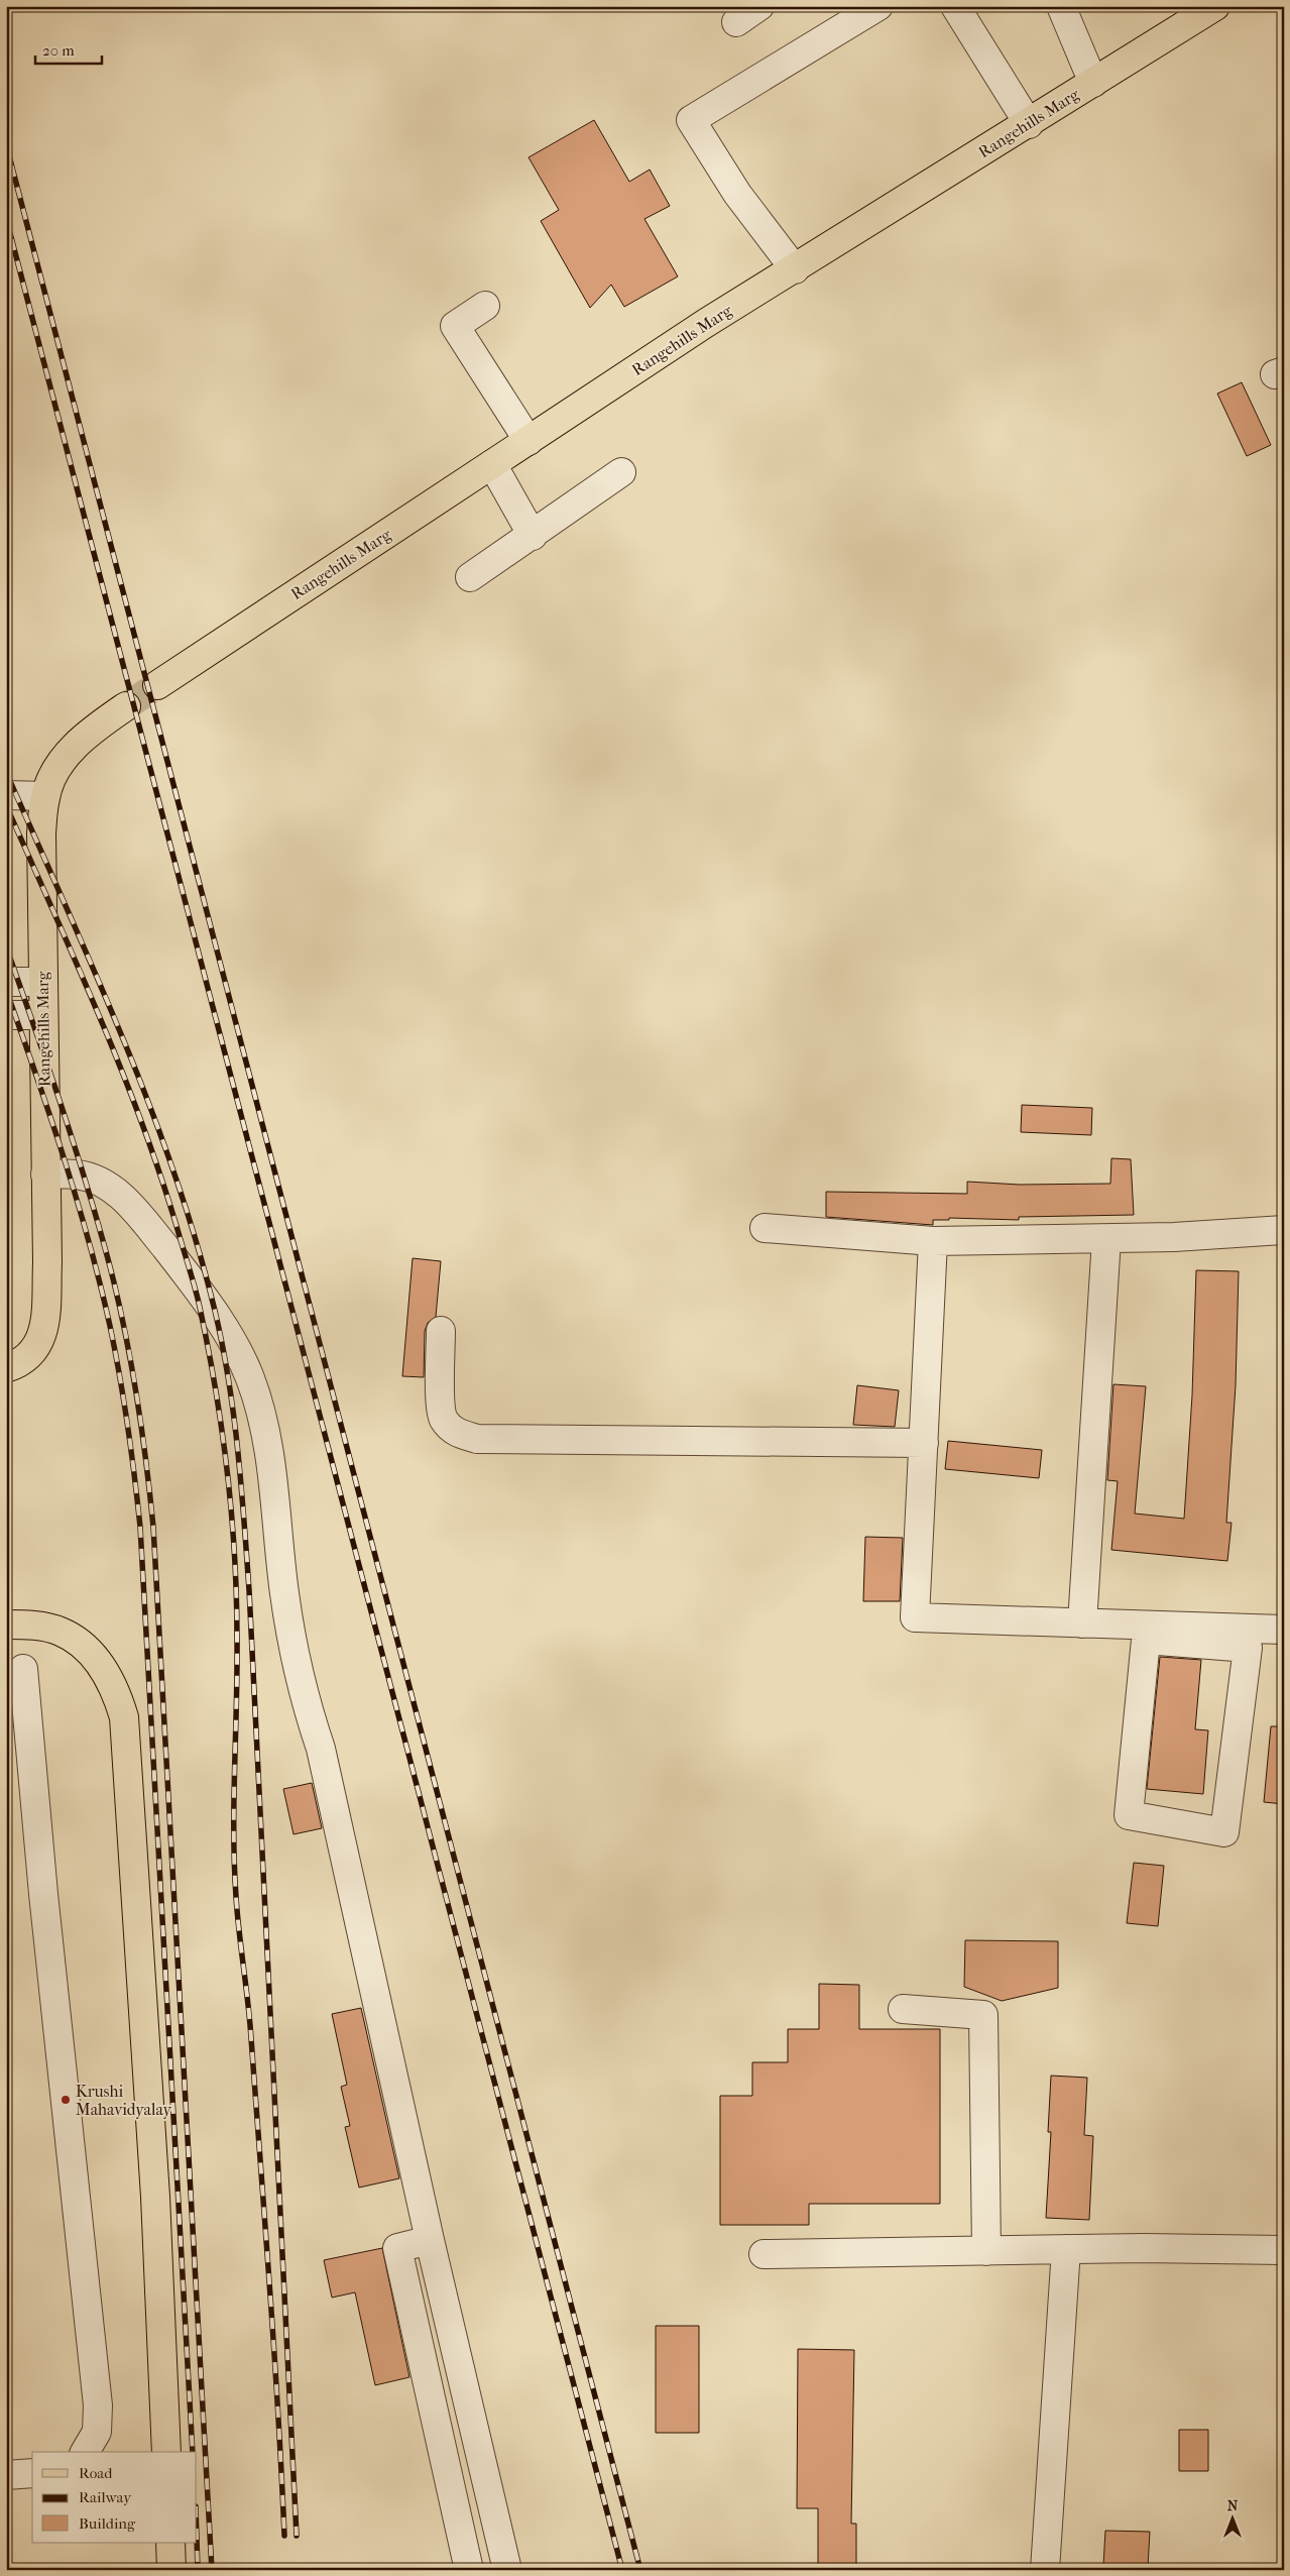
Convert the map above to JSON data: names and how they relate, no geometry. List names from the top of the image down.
{
  "streets": {
    "main road": ["Rangehills Marg"]
  },
  "places": ["Krushi Mahavidyalay"],
  "legend": ["Road", "Railway", "Building"],
  "scale_bar": "20 m",
  "north": "top"
}
